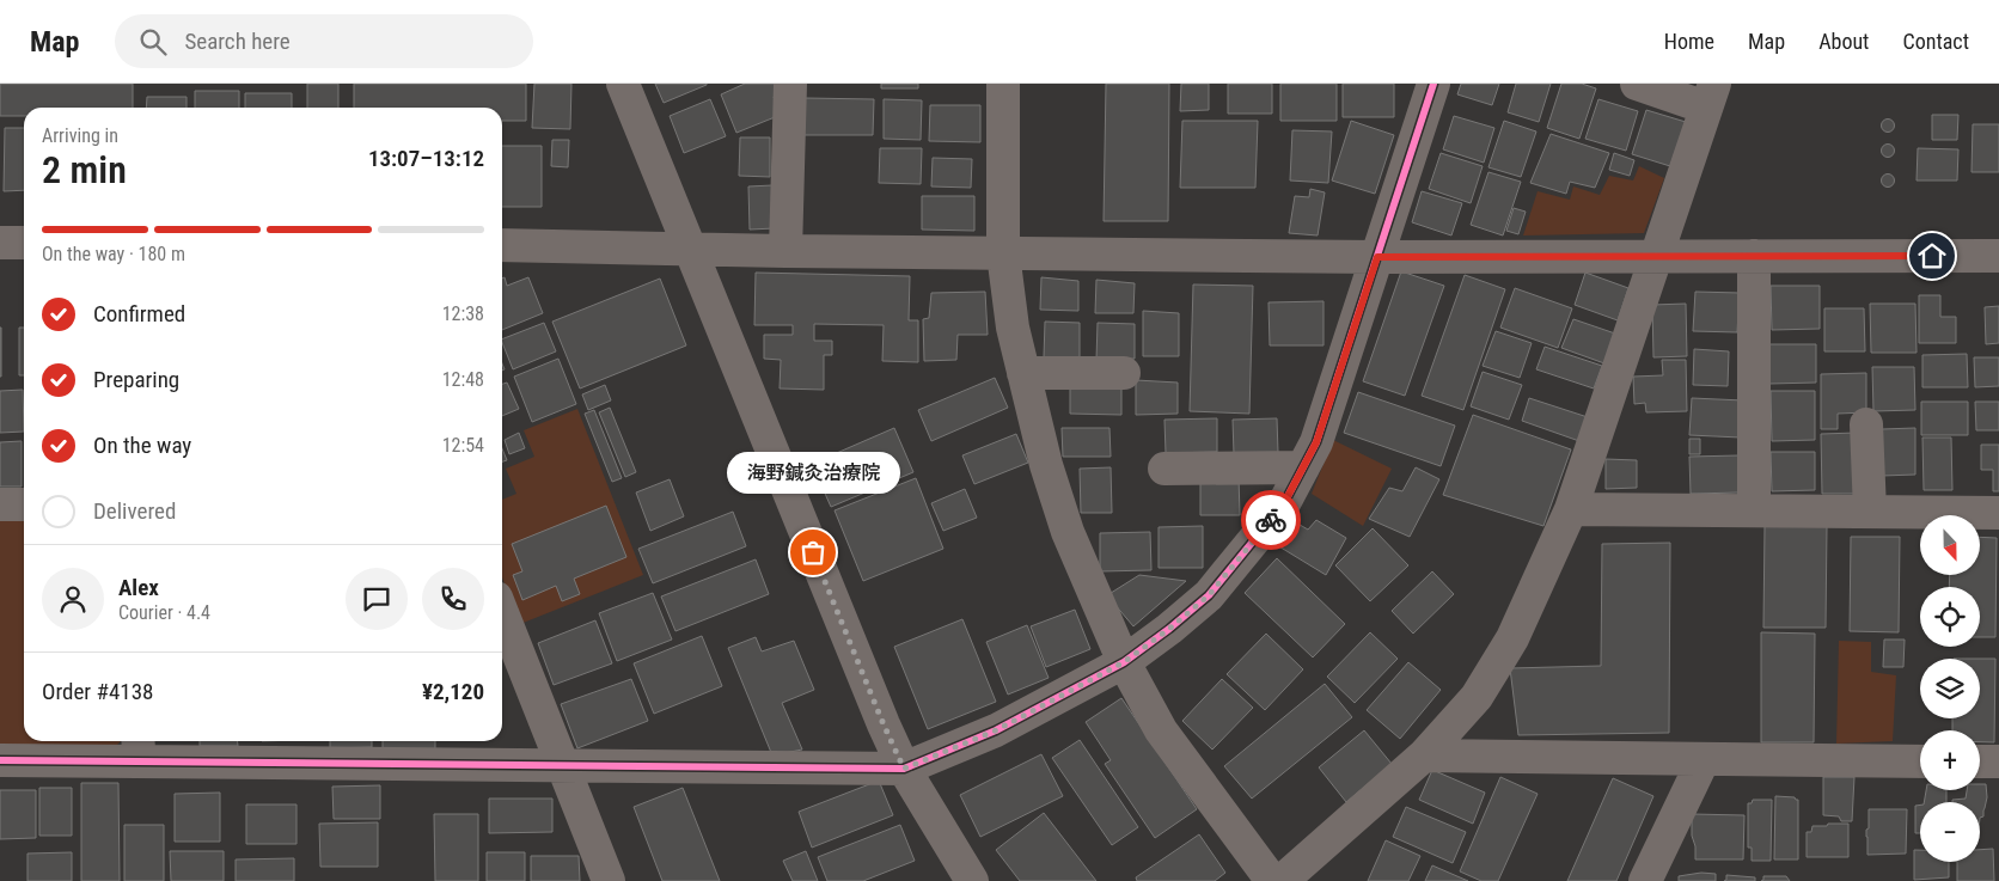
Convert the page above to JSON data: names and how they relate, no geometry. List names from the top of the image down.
{
  "places": ["海野鍼灸治療院"],
  "north": "bottom",
  "page": {
    "header": "Map",
    "search": "Search here",
    "nav": [
      "Home",
      "Map",
      "About",
      "Contact"
    ],
    "heading": ["2 min", "Arriving in", "13:07–13:12"],
    "panel": [
      "Alex",
      "Courier · 4.4",
      "Order #4138",
      "¥2,120"
    ],
    "bar": "On the way · 180 m",
    "list": [
      ["Confirmed", "12:38"],
      ["Preparing", "12:48"],
      ["On the way", "12:54"],
      "Delivered"
    ],
    "bubble": "海野鍼灸治療院",
    "map_buttons": ["+", "−"]
  }
}
